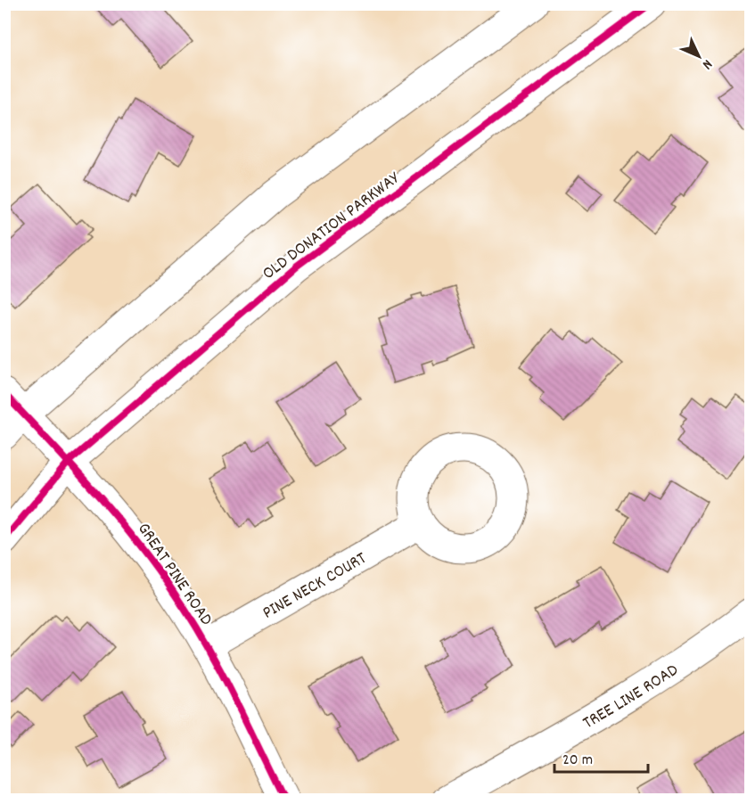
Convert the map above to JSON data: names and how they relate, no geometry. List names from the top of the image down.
{
  "streets": {
    "street": [
      "OLD DONATION PARKWAY",
      "GREAT PINE ROAD",
      "PINE NECK COURT",
      "TREE LINE ROAD"
    ]
  },
  "crossings": [
    ["OLD DONATION PARKWAY", "GREAT PINE ROAD"],
    ["GREAT PINE ROAD", "PINE NECK COURT"]
  ],
  "scale_bar": "20 m",
  "north": "bottom right"
}
